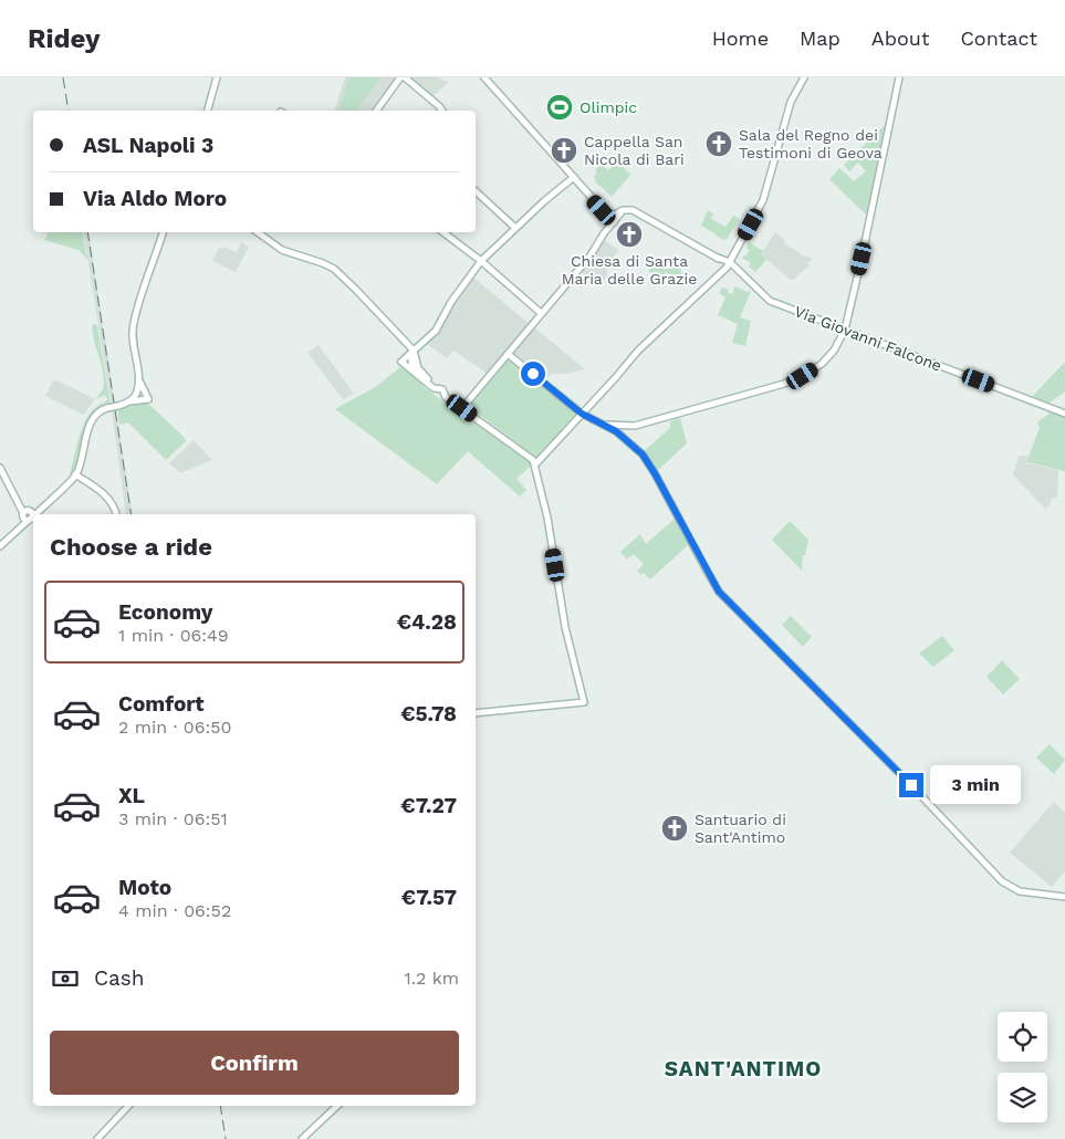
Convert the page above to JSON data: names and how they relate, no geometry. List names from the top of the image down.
{
  "streets": {
    "street": ["Via Giovanni Falcone"]
  },
  "districts": ["SANT'ANTIMO"],
  "places": {
    "sports": ["Olimpic"],
    "church": [
      "Sala del Regno dei Testimoni di Geova",
      "Cappella San Nicola di Bari",
      "Chiesa di Santa Maria delle Grazie",
      "Santuario di Sant'Antimo"
    ]
  },
  "page": {
    "header": "Ridey",
    "nav": [
      "Home",
      "Map",
      "About",
      "Contact"
    ],
    "banner": ["ASL Napoli 3", "Via Aldo Moro"],
    "heading": "Choose a ride",
    "list": [
      {
        "name": "Economy",
        "note": "1 min · 06:49",
        "value": "€4.28"
      },
      {
        "name": "Comfort",
        "note": "2 min · 06:50",
        "value": "€5.78"
      },
      {
        "name": "XL",
        "note": "3 min · 06:51",
        "value": "€7.27"
      },
      {
        "name": "Moto",
        "note": "4 min · 06:52",
        "value": "€7.57"
      }
    ],
    "bubble": "3 min",
    "pay": ["Cash", "1.2 km"],
    "buttons": "Confirm"
  }
}
